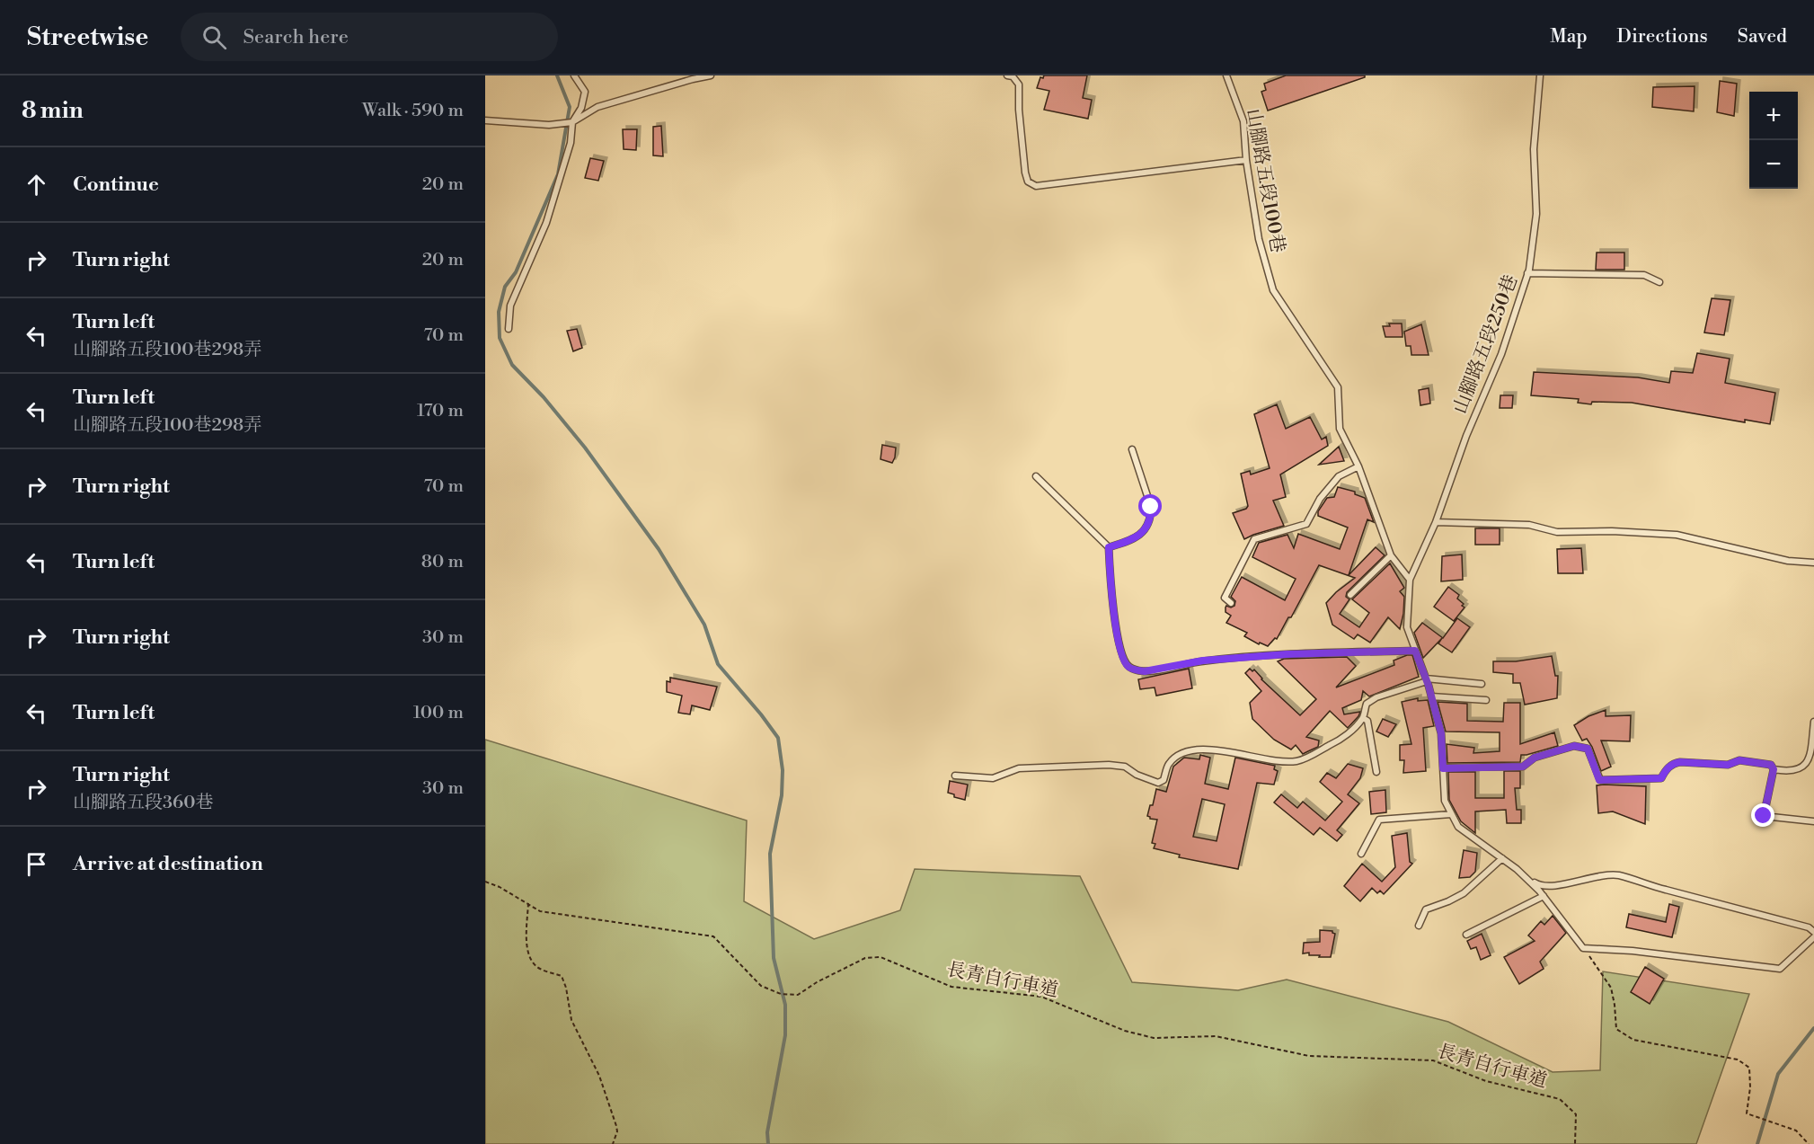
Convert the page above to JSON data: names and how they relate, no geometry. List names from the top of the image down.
{
  "streets": {
    "lane": ["山腳路五段100巷", "山腳路五段250巷"],
    "path": ["長青自行車道"]
  },
  "crossings": [
    ["山腳路五段100巷", "山腳路五段250巷"]
  ],
  "page": {
    "header": "Streetwise",
    "search": "Search here",
    "nav": ["Map", "Directions", "Saved"],
    "heading": ["8 min", "Walk · 590 m"],
    "map_buttons": ["+", "−"],
    "list": [
      ["Continue", "20 m"],
      ["Turn right", "20 m"],
      ["Turn left", "山腳路五段100巷298弄", "70 m"],
      ["Turn left", "山腳路五段100巷298弄", "170 m"],
      ["Turn right", "70 m"],
      ["Turn left", "80 m"],
      ["Turn right", "30 m"],
      ["Turn left", "100 m"],
      ["Turn right", "山腳路五段360巷", "30 m"],
      "Arrive at destination"
    ]
  }
}
